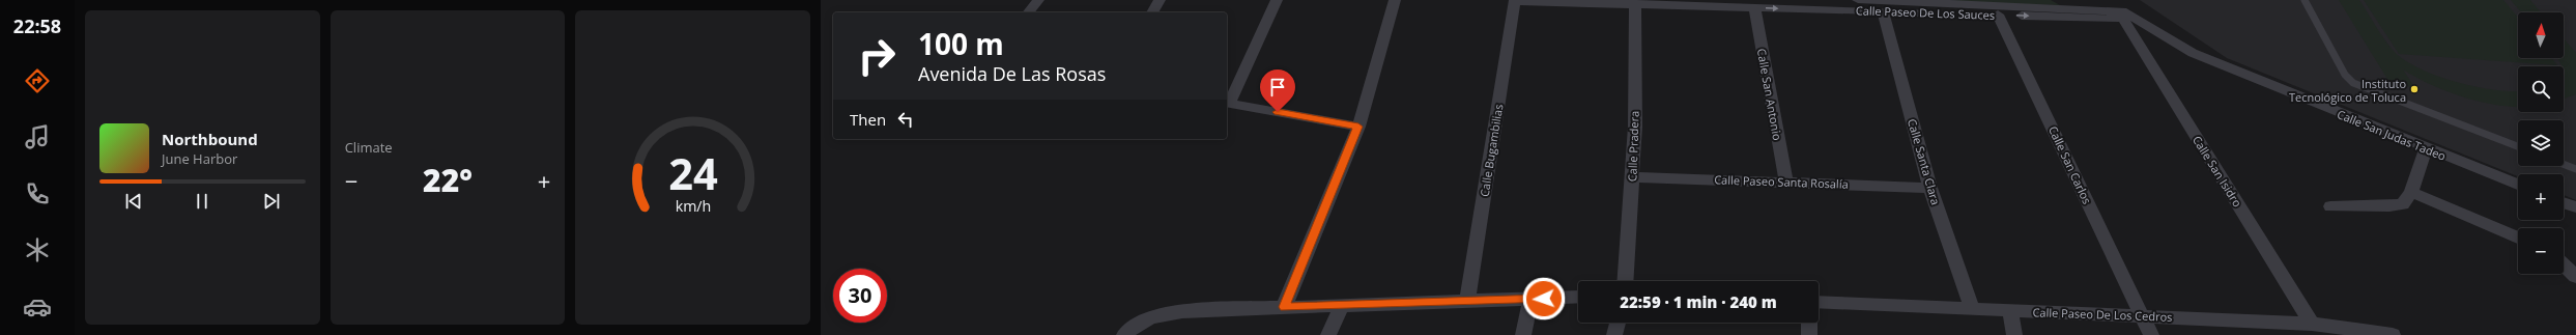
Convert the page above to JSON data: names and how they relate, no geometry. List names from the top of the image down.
{
  "streets": {
    "street": [
      "Calle Paseo De Los Sauces",
      "Calle San Antonio",
      "Calle San Judas Tadeo",
      "Calle Pradera",
      "Calle Bugambilias",
      "Calle Santa Clara",
      "Calle San Carlos",
      "Calle San Isidro",
      "Calle Paseo Santa Rosalía",
      "Calle Paseo De Los Cedros"
    ]
  },
  "crossings": [
    ["Calle Paseo De Los Sauces", "Calle San Antonio"],
    ["Calle Paseo De Los Sauces", "Calle San Judas Tadeo"],
    ["Calle Paseo De Los Sauces", "Calle Pradera"],
    ["Calle Paseo De Los Sauces", "Calle Bugambilias"],
    ["Calle Paseo De Los Sauces", "Calle Santa Clara"],
    ["Calle Paseo De Los Sauces", "Calle San Carlos"],
    ["Calle Paseo De Los Sauces", "Calle San Isidro"],
    ["Calle San Antonio", "Calle Paseo Santa Rosalía"],
    ["Calle San Judas Tadeo", "Calle San Isidro"],
    ["Calle Pradera", "Calle Paseo Santa Rosalía"],
    ["Calle Santa Clara", "Calle Paseo Santa Rosalía"],
    ["Calle Santa Clara", "Calle Paseo De Los Cedros"],
    ["Calle San Carlos", "Calle Paseo De Los Cedros"],
    ["Calle San Isidro", "Calle Paseo De Los Cedros"]
  ],
  "places": ["Instituto Tecnológico de Toluca"],
  "north": "top",
  "page": {
    "tabs": "22:58",
    "tile": "Climate",
    "map_buttons": ["+", "−"],
    "turn": ["100 m", "Avenida De Las Rosas"],
    "then": "Then",
    "song": ["Northbound", "June Harbor"],
    "heat": ["−", "22°", "+"],
    "limit": "30",
    "trip": "22:59 · 1 min · 240 m",
    "gauge": ["24", "km/h"]
  }
}
